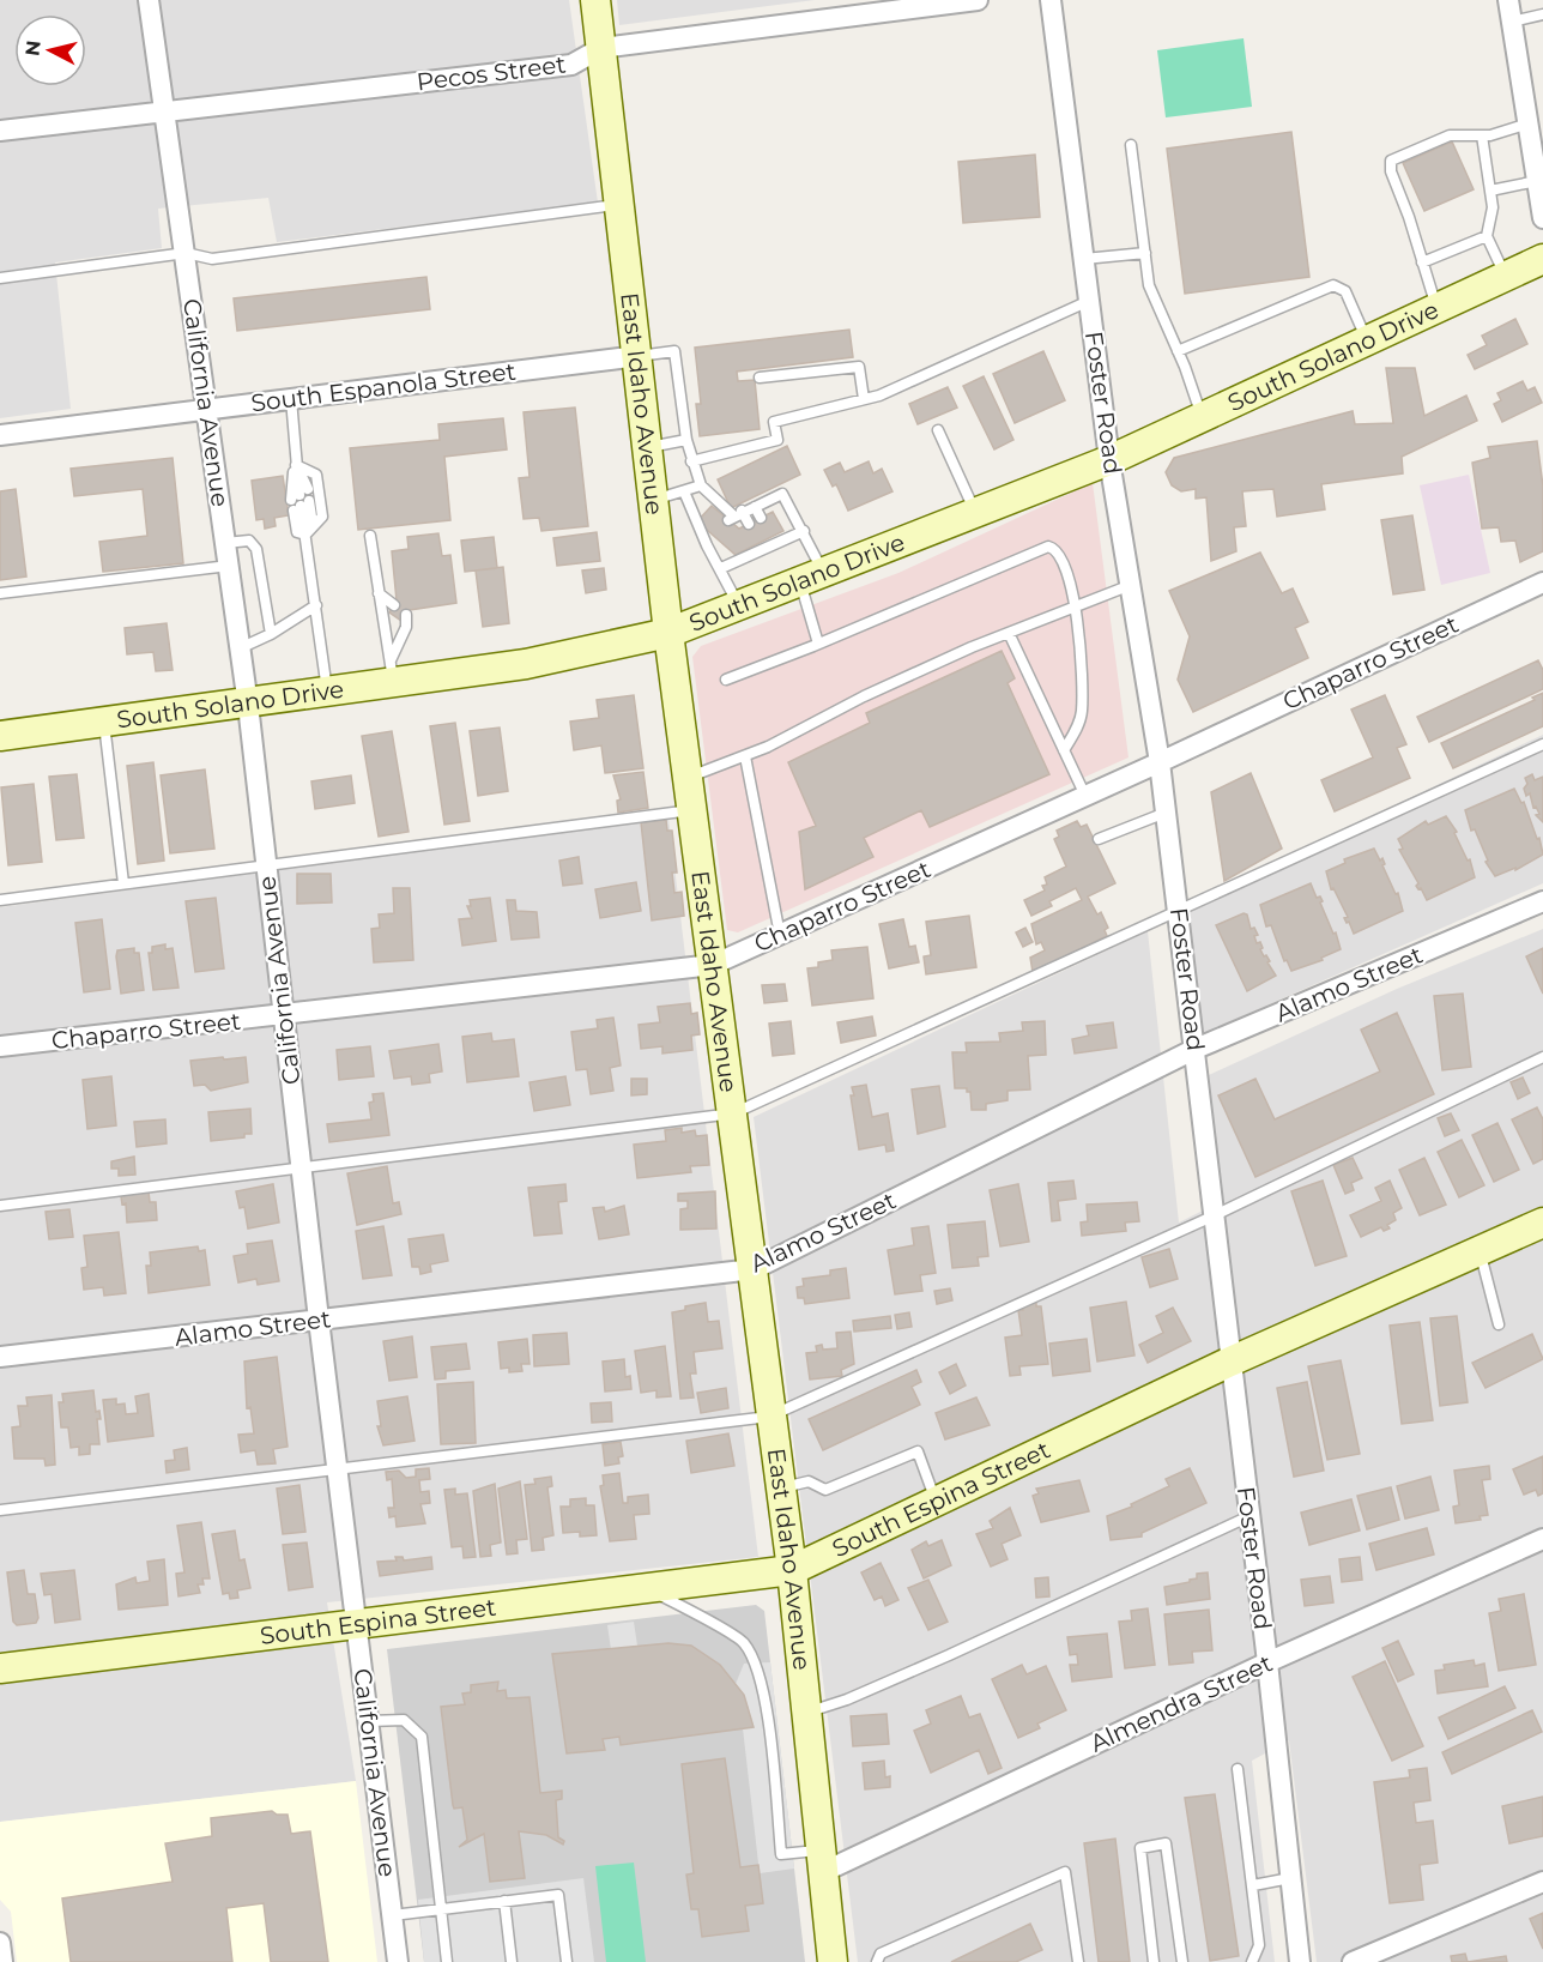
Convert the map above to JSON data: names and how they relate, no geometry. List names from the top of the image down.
{
  "streets": {
    "street": [
      "Pecos Street",
      "South Solano Drive",
      "South Espanola Street",
      "California Avenue",
      "East Idaho Avenue",
      "Foster Road",
      "Chaparro Street",
      "Alamo Street",
      "South Espina Street",
      "Almendra Street"
    ]
  },
  "crossings": [
    ["Pecos Street", "California Avenue"],
    ["Pecos Street", "East Idaho Avenue"],
    ["South Solano Drive", "California Avenue"],
    ["South Solano Drive", "East Idaho Avenue"],
    ["South Solano Drive", "Foster Road"],
    ["South Espanola Street", "California Avenue"],
    ["South Espanola Street", "East Idaho Avenue"],
    ["California Avenue", "Chaparro Street"],
    ["California Avenue", "Alamo Street"],
    ["California Avenue", "South Espina Street"],
    ["East Idaho Avenue", "Chaparro Street"],
    ["East Idaho Avenue", "Alamo Street"],
    ["East Idaho Avenue", "South Espina Street"],
    ["East Idaho Avenue", "Almendra Street"],
    ["Foster Road", "Chaparro Street"],
    ["Foster Road", "Alamo Street"],
    ["Foster Road", "South Espina Street"],
    ["Foster Road", "Almendra Street"]
  ],
  "north": "left"
}
